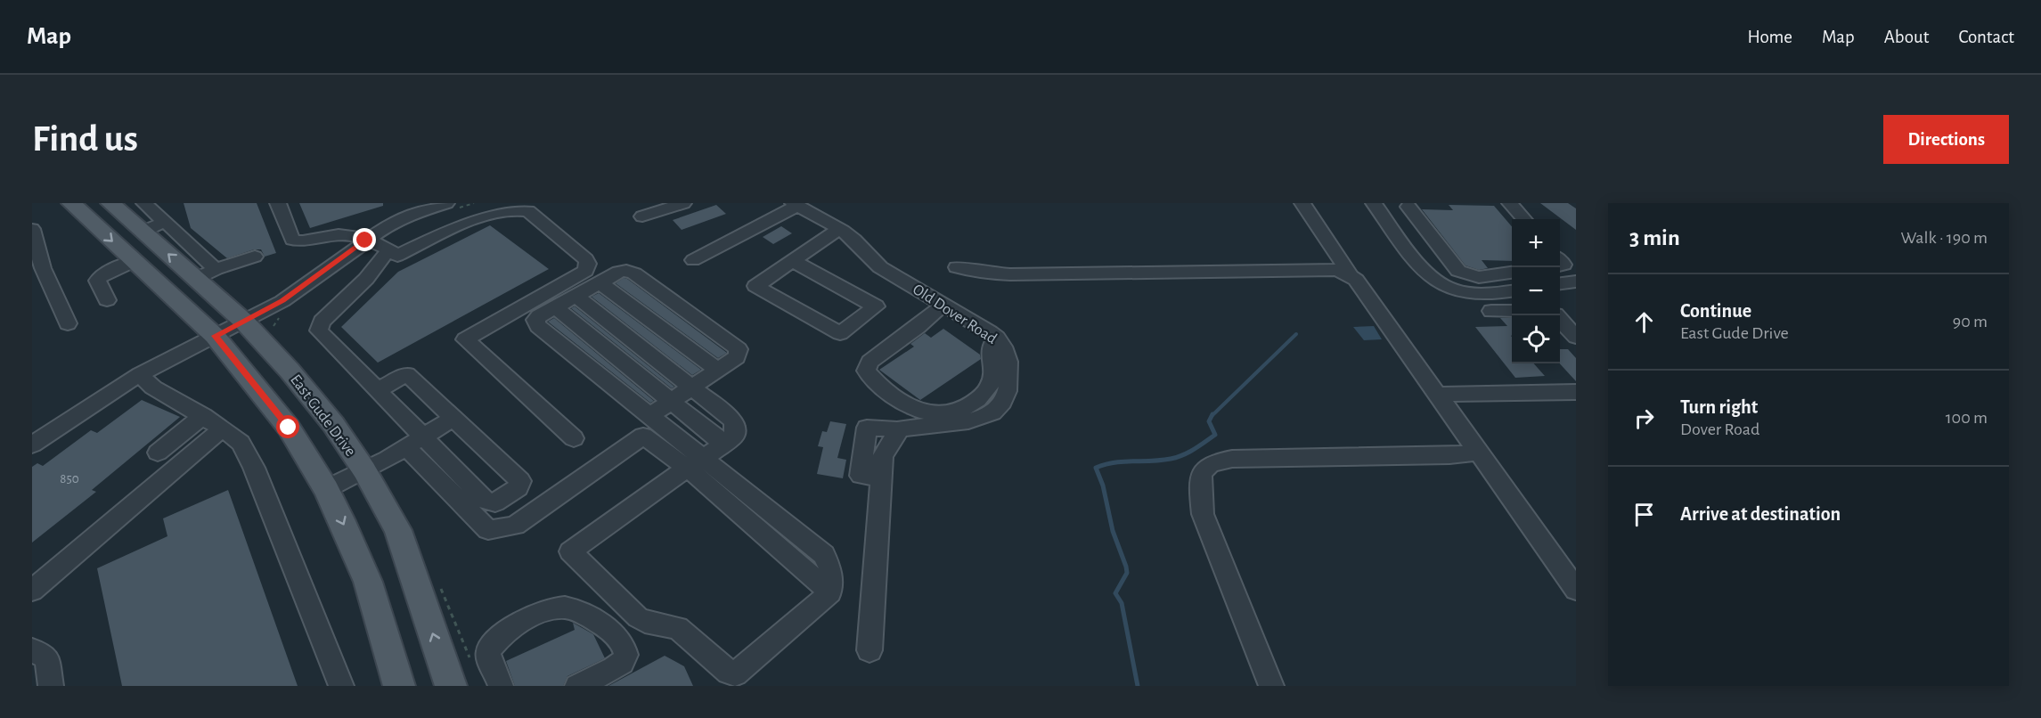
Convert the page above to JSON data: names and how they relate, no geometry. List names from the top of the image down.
{
  "streets": {
    "main road": ["East Gude Drive"],
    "street": ["Old Dover Road"]
  },
  "house_numbers": ["850"],
  "page": {
    "header": "Map",
    "nav": [
      "Home",
      "Map",
      "About",
      "Contact"
    ],
    "buttons": "Directions",
    "title": "Find us",
    "heading": ["3 min", "Walk · 190 m"],
    "map_buttons": ["+", "−"],
    "list": [
      ["Continue", "East Gude Drive", "90 m"],
      ["Turn right", "Dover Road", "100 m"],
      "Arrive at destination"
    ]
  }
}
